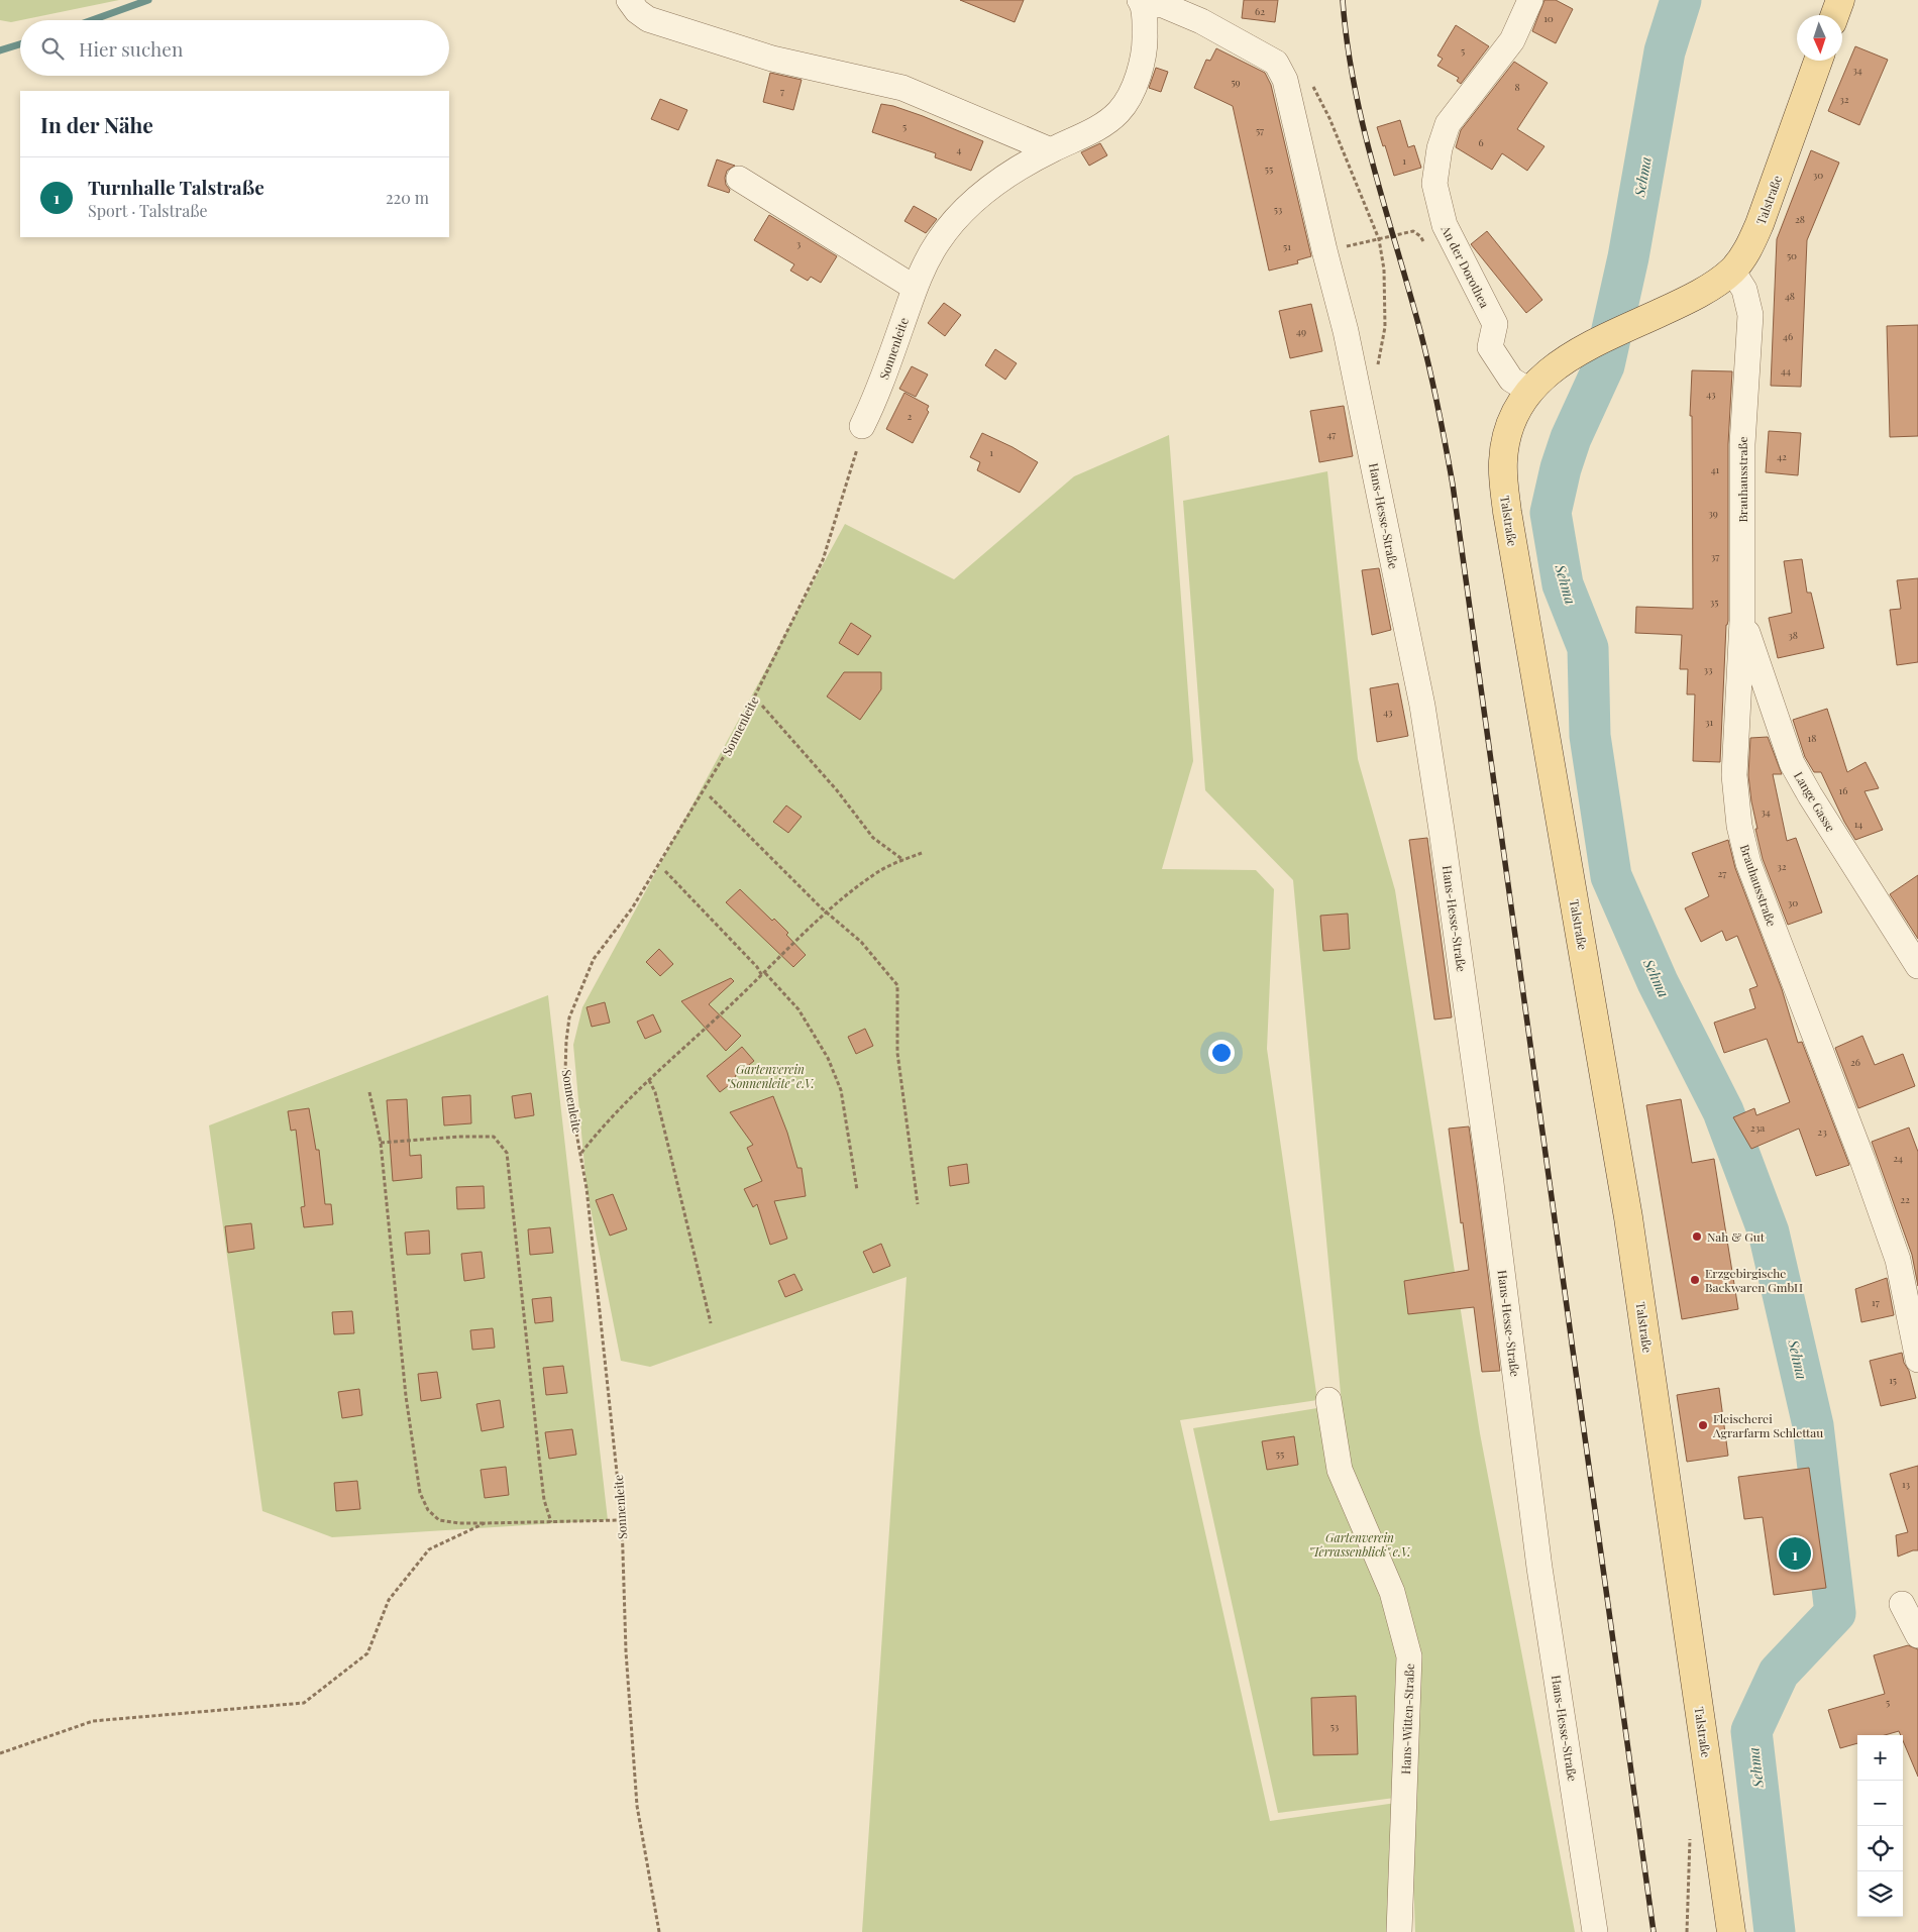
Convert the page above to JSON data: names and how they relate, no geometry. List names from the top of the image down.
{
  "streets": {
    "main road": ["Talstraße"],
    "street": [
      "An der Dorothea",
      "Sonnenleite",
      "Brauhausstraße",
      "Hans-Hesse-Straße",
      "Lange Gasse",
      "Hans-Witten-Straße"
    ]
  },
  "crossings": [
    ["Talstraße", "An der Dorothea"],
    ["Talstraße", "Brauhausstraße"],
    ["Sonnenleite", "Hans-Hesse-Straße"],
    ["Brauhausstraße", "Lange Gasse"]
  ],
  "water": ["Sehma"],
  "parks": ["Gartenverein \"Sonnenleite\" e.V.", "Gartenverein \"Terrassenblick\" e.V."],
  "places": ["Nah & Gut", "Erzgebirgische Backwaren GmbH", "Fleischerei Agrarfarm Schlettau"],
  "house_numbers": [
    "62",
    "10",
    "5",
    "34",
    "59",
    "8",
    "7",
    "32",
    "5",
    "57",
    "6",
    "4",
    "1",
    "55",
    "30",
    "53",
    "28",
    "3",
    "51",
    "50",
    "48",
    "49",
    "46",
    "44",
    "43",
    "2",
    "47",
    "1",
    "42",
    "41",
    "39",
    "37",
    "35",
    "38",
    "33",
    "43",
    "31",
    "18",
    "16",
    "34",
    "14",
    "32",
    "27",
    "30",
    "26",
    "23a",
    "23",
    "24",
    "22",
    "17",
    "15",
    "55",
    "13",
    "5",
    "53"
  ],
  "north": "bottom",
  "page": {
    "search": "Hier suchen",
    "heading": "In der Nähe",
    "list": [
      {
        "mark": "1",
        "name": "Turnhalle Talstraße",
        "note": "Sport · Talstraße",
        "value": "220 m"
      }
    ],
    "pins": "1",
    "map_buttons": ["+", "−"]
  }
}
